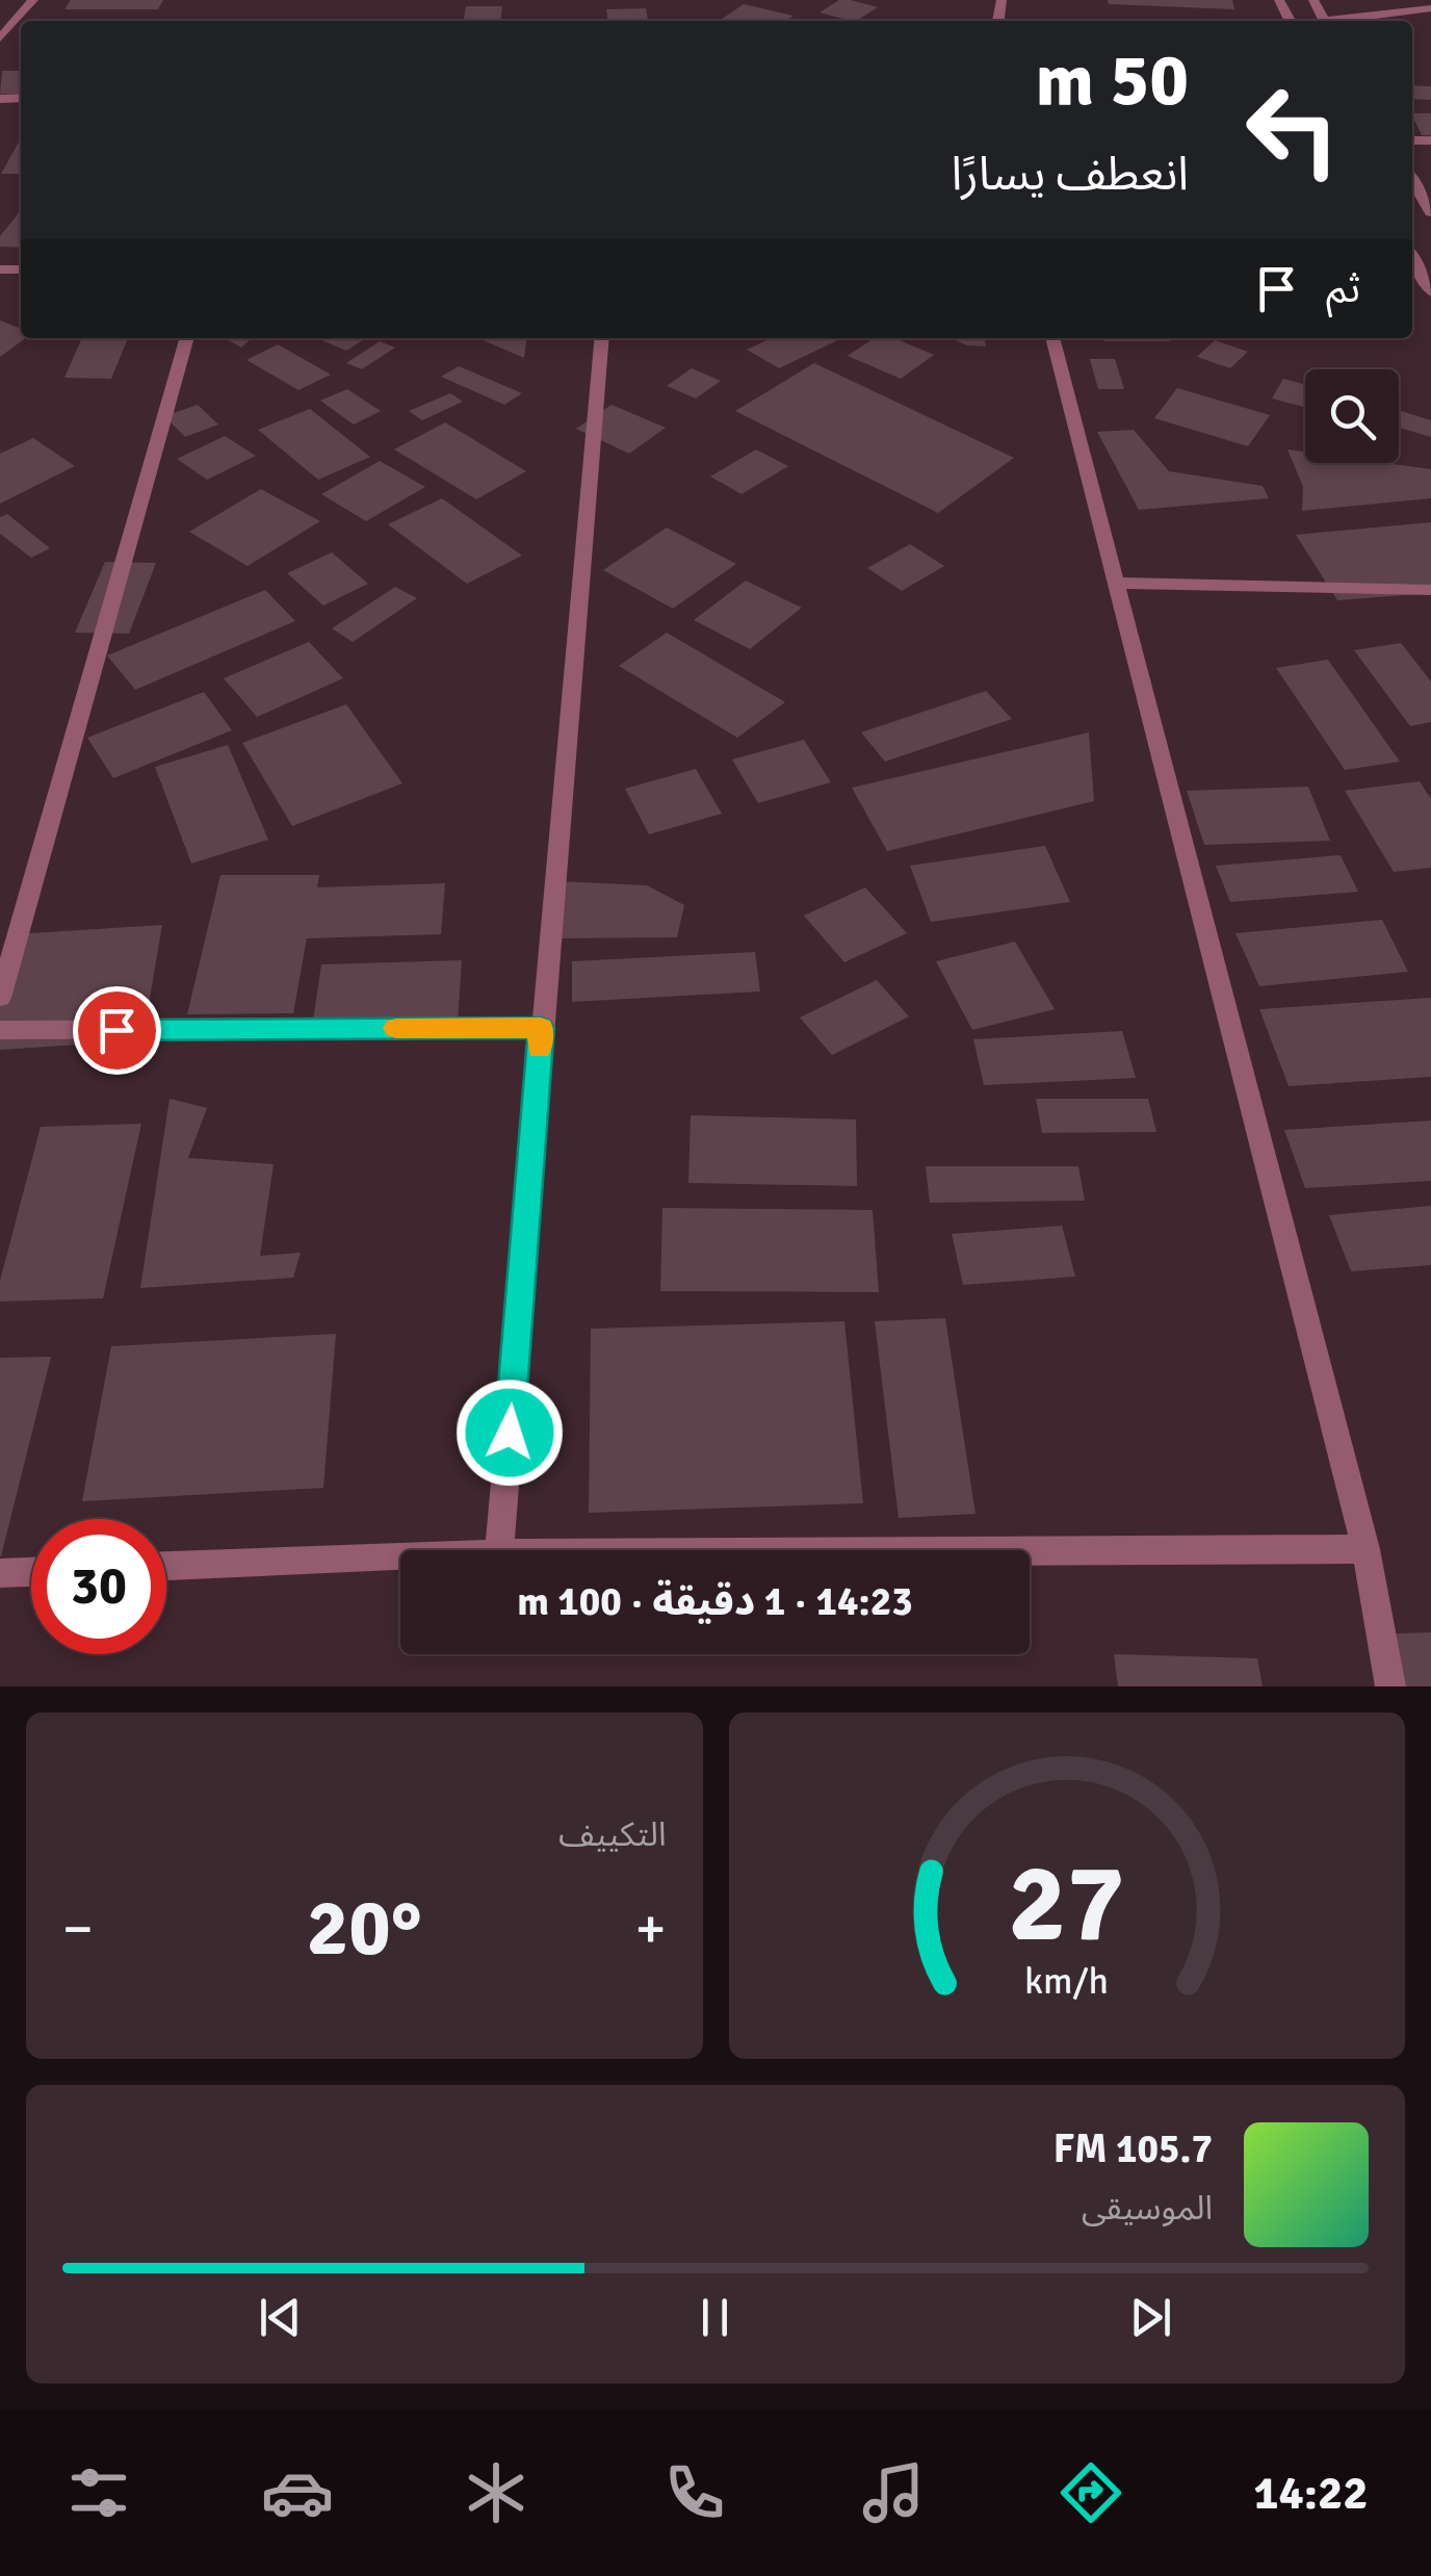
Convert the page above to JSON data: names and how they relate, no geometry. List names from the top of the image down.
{
  "page": {
    "turn": ["50 m", "انعطف يسارًا"],
    "then": "ثم",
    "limit": "30",
    "trip": "14:23 · 1 دقيقة · 100 m",
    "tile": "التكييف",
    "heat": ["−", "20°", "+"],
    "song": ["105.7 FM", "الموسيقى"],
    "tabs": "14:22",
    "gauge": ["27", "km/h"]
  }
}
